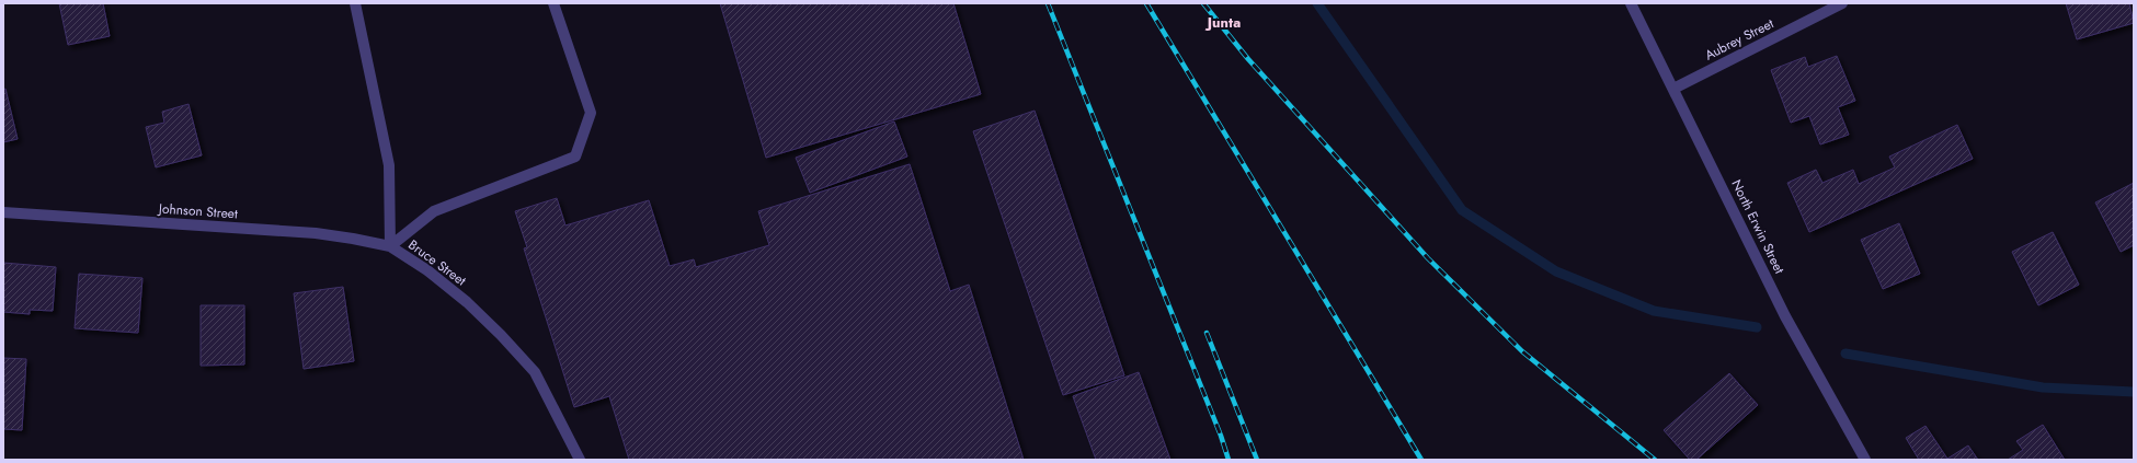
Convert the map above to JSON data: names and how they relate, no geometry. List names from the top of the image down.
{
  "streets": {
    "street": [
      "Aubrey Street",
      "Johnson Street",
      "North Erwin Street",
      "Bruce Street"
    ]
  },
  "crossings": [
    ["Aubrey Street", "North Erwin Street"],
    ["Johnson Street", "Bruce Street"]
  ],
  "districts": ["Junta"]
}
